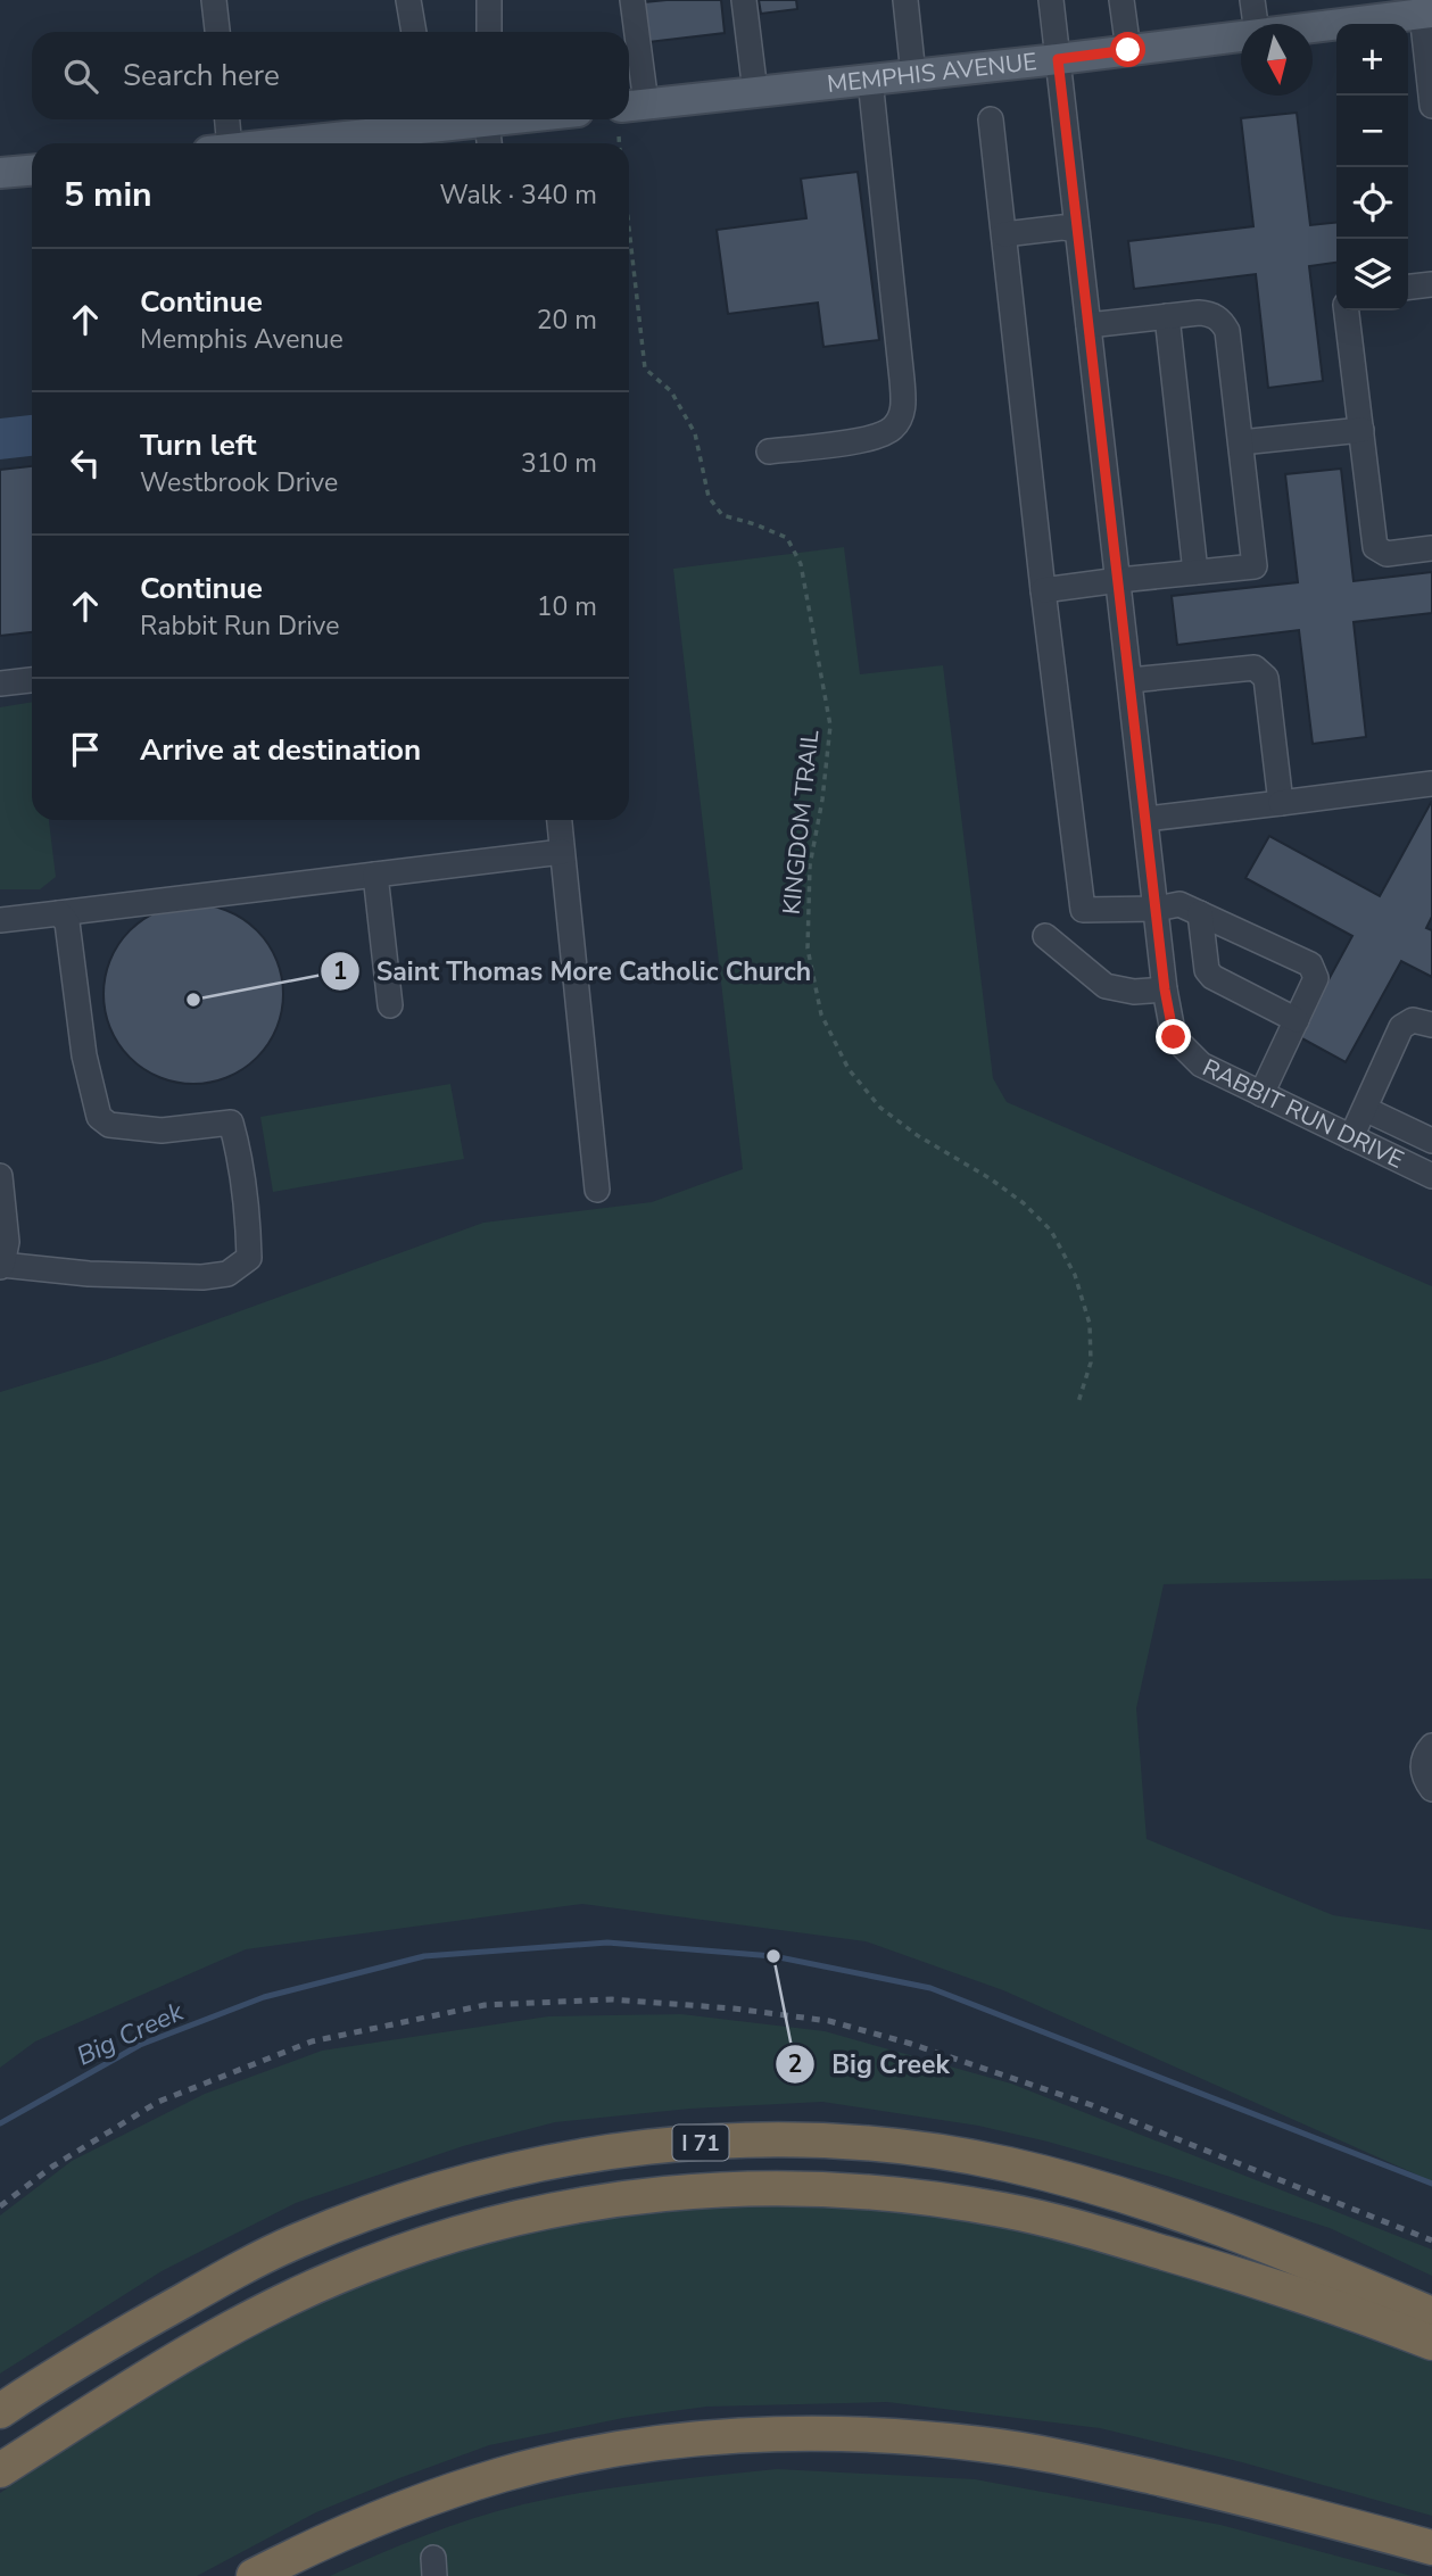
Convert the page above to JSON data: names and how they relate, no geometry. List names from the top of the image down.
{
  "streets": {
    "highway": ["I 71"],
    "main road": ["MEMPHIS AVENUE"],
    "street": ["RABBIT RUN DRIVE"],
    "path": ["KINGDOM TRAIL"]
  },
  "crossings": [
    ["MEMPHIS AVENUE", "RABBIT RUN DRIVE"]
  ],
  "water": ["Big Creek"],
  "places": ["Saint Thomas More Catholic Church", "Big Creek"],
  "north": "bottom",
  "page": {
    "map_buttons": ["+", "−"],
    "search": "Search here",
    "heading": ["5 min", "Walk · 340 m"],
    "list": [
      ["Continue", "Memphis Avenue", "20 m"],
      ["Turn left", "Westbrook Drive", "310 m"],
      ["Continue", "Rabbit Run Drive", "10 m"],
      "Arrive at destination"
    ]
  }
}
